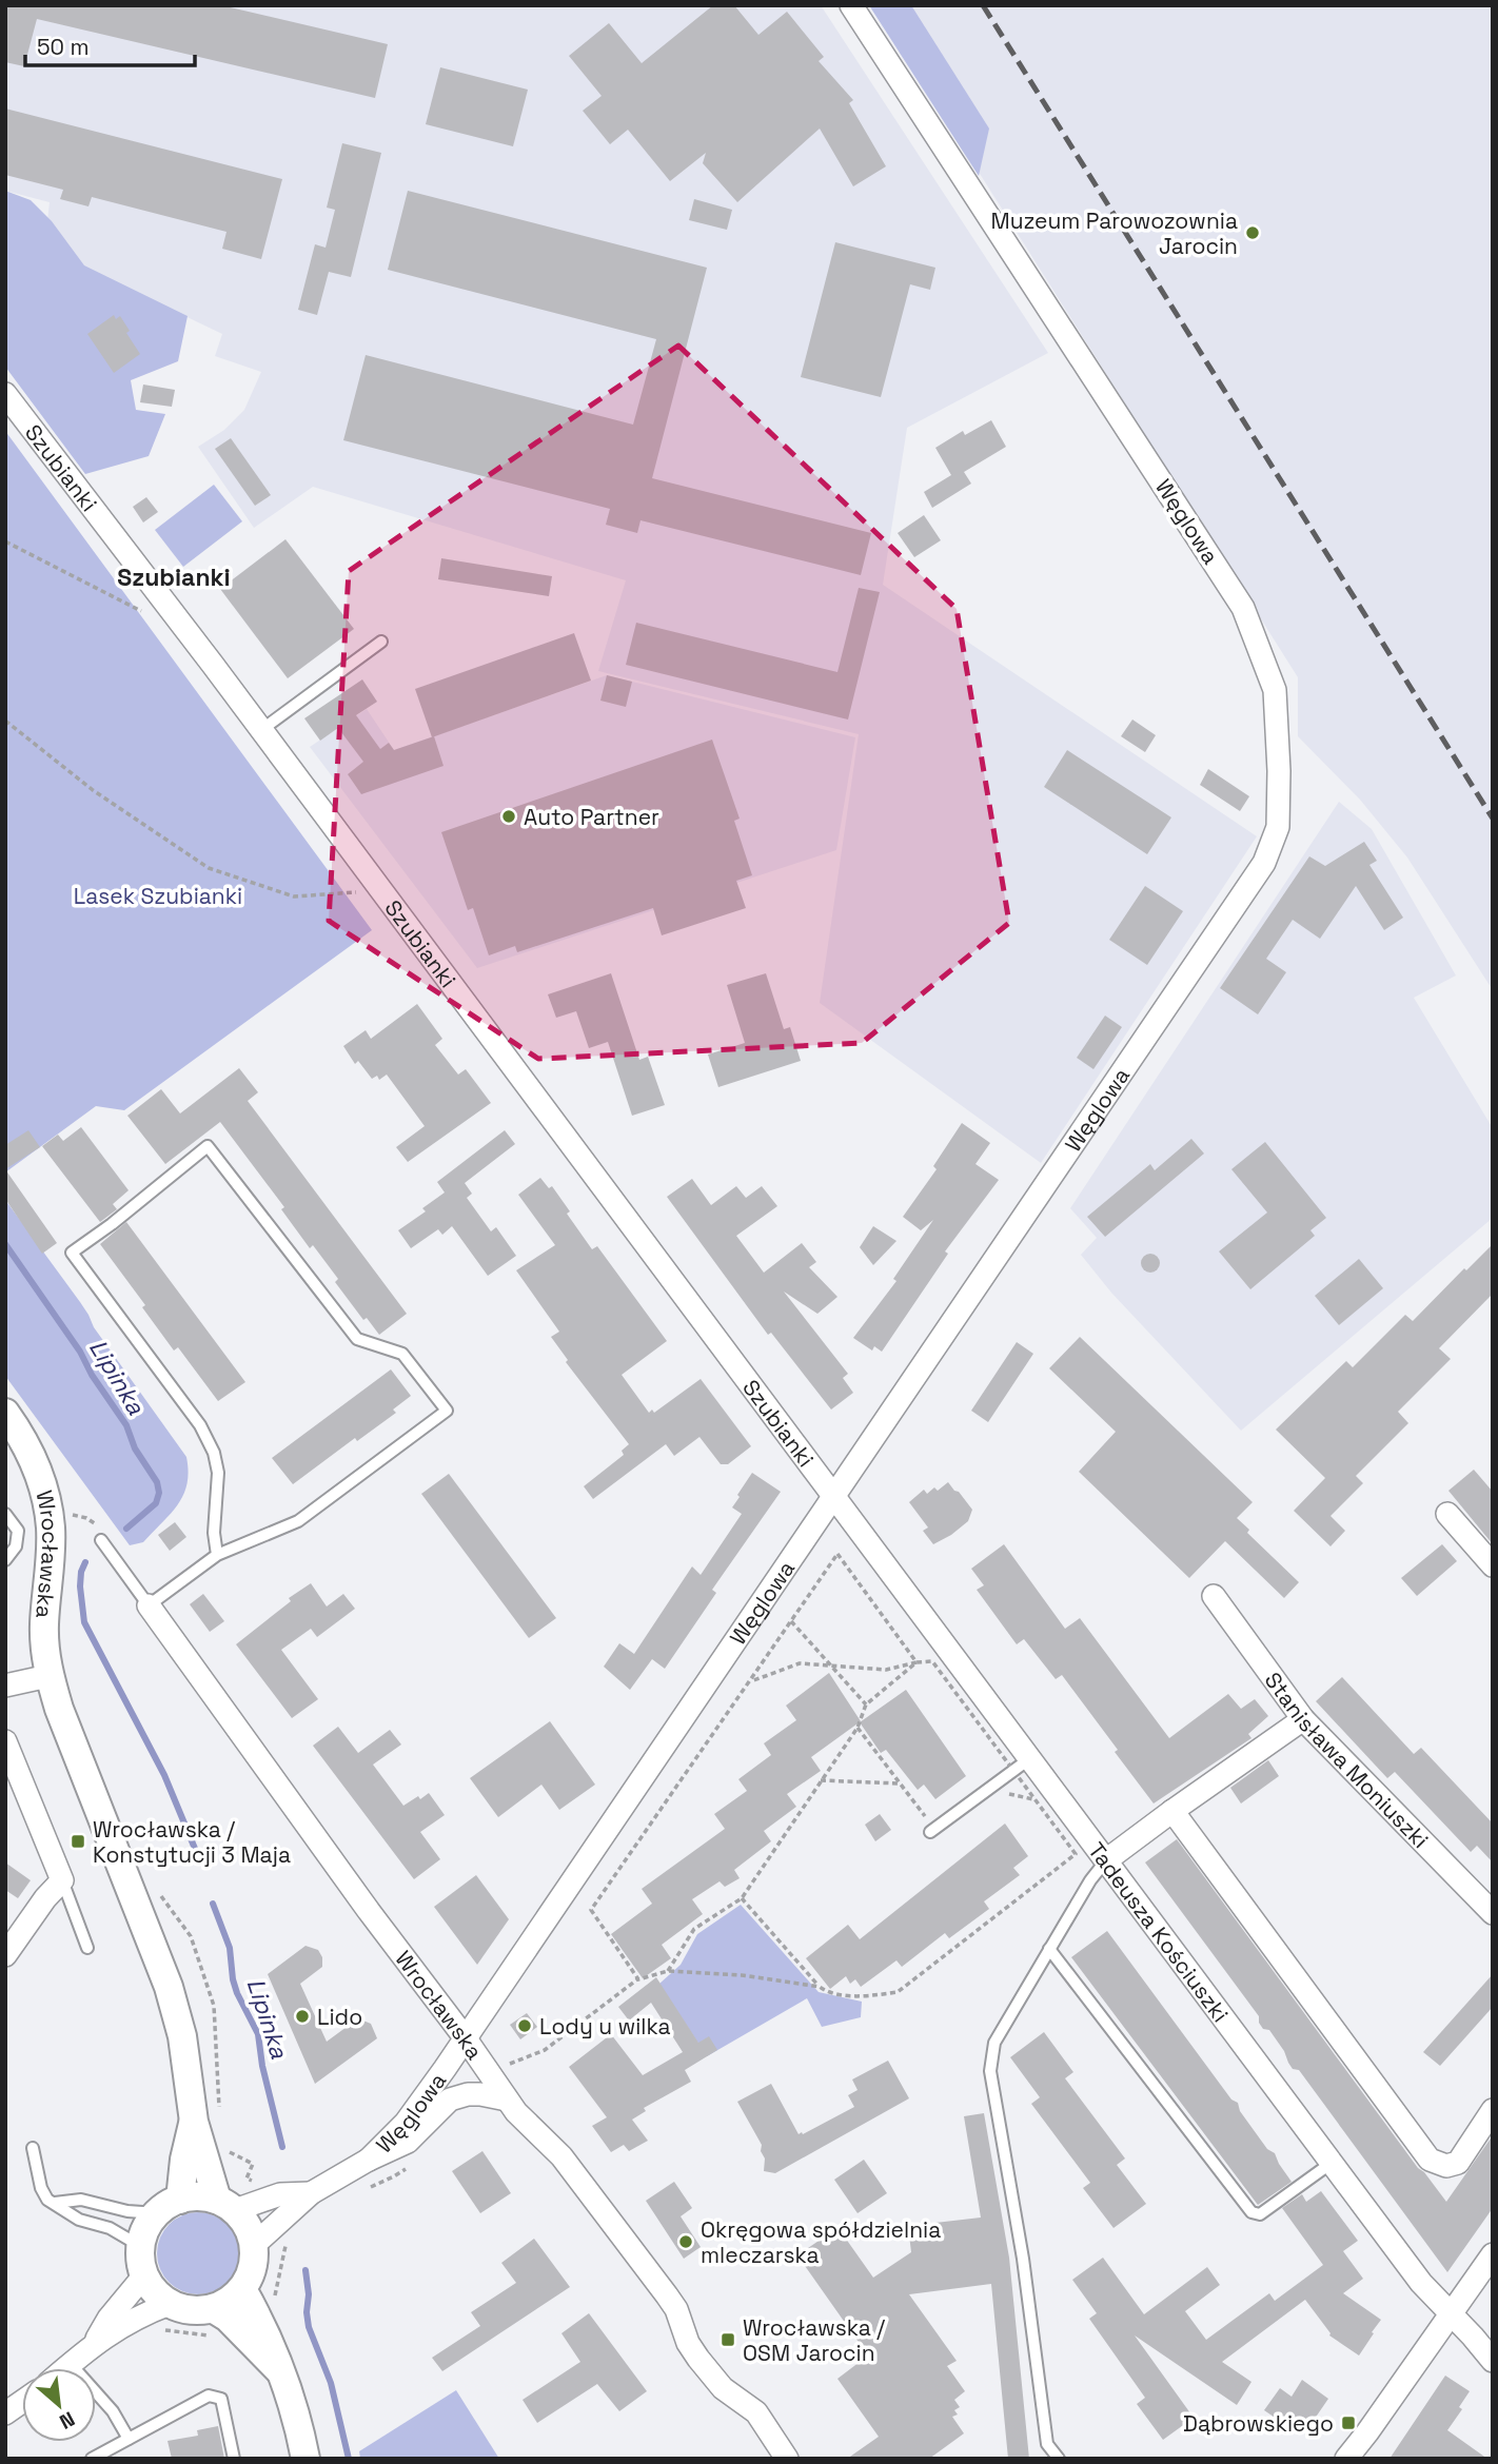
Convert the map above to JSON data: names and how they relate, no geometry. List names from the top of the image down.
{
  "streets": {
    "street": [
      "Szubianki",
      "Węglowa",
      "Wrocławska",
      "Stanisława Moniuszki",
      "Tadeusza Kościuszki"
    ]
  },
  "crossings": [
    ["Szubianki", "Węglowa"],
    ["Szubianki", "Tadeusza Kościuszki"],
    ["Węglowa", "Wrocławska"],
    ["Węglowa", "Tadeusza Kościuszki"]
  ],
  "districts": ["Szubianki"],
  "water": ["Lipinka"],
  "parks": ["Lasek Szubianki"],
  "places": {
    "other": [
      "Muzeum Parowozownia Jarocin",
      "Auto Partner",
      "Lido",
      "Lody u wilka",
      "Okręgowa spółdzielnia mleczarska"
    ],
    "transit": ["Wrocławska / Konstytucji 3 Maja", "Wrocławska / OSM Jarocin", "Dąbrowskiego"]
  },
  "scale_bar": "50 m",
  "north": "bottom right"
}
